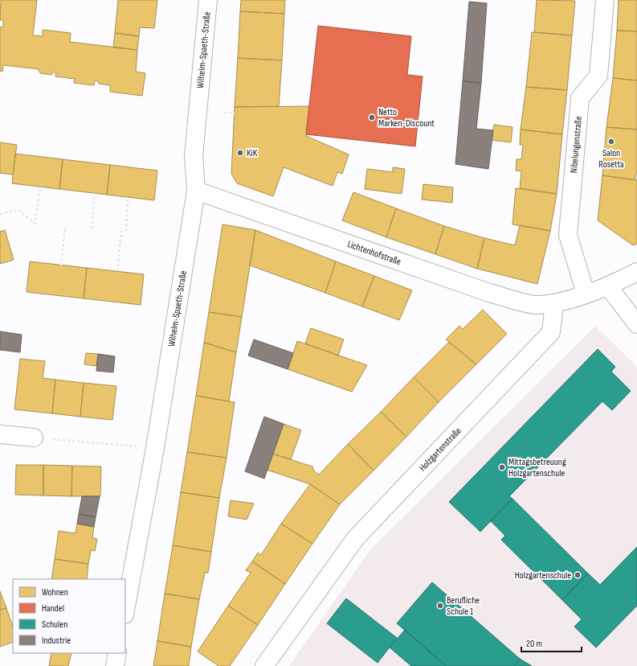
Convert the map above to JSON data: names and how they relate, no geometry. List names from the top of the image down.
{
  "streets": {
    "street": [
      "Wilhelm-Spaeth-Straße",
      "Nibelungenstraße",
      "Lichtenhofstraße",
      "Holzgartenstraße"
    ]
  },
  "crossings": [
    ["Wilhelm-Spaeth-Straße", "Lichtenhofstraße"],
    ["Lichtenhofstraße", "Holzgartenstraße"]
  ],
  "places": [
    "Netto Marken-Discount",
    "Salon Rosetta",
    "KiK",
    "Mittagsbetreuung Holzgartenschule",
    "Holzgartenschule",
    "Berufliche Schule 1"
  ],
  "legend": [
    "Wohnen",
    "Handel",
    "Schulen",
    "Industrie"
  ],
  "scale_bar": "20 m"
}
